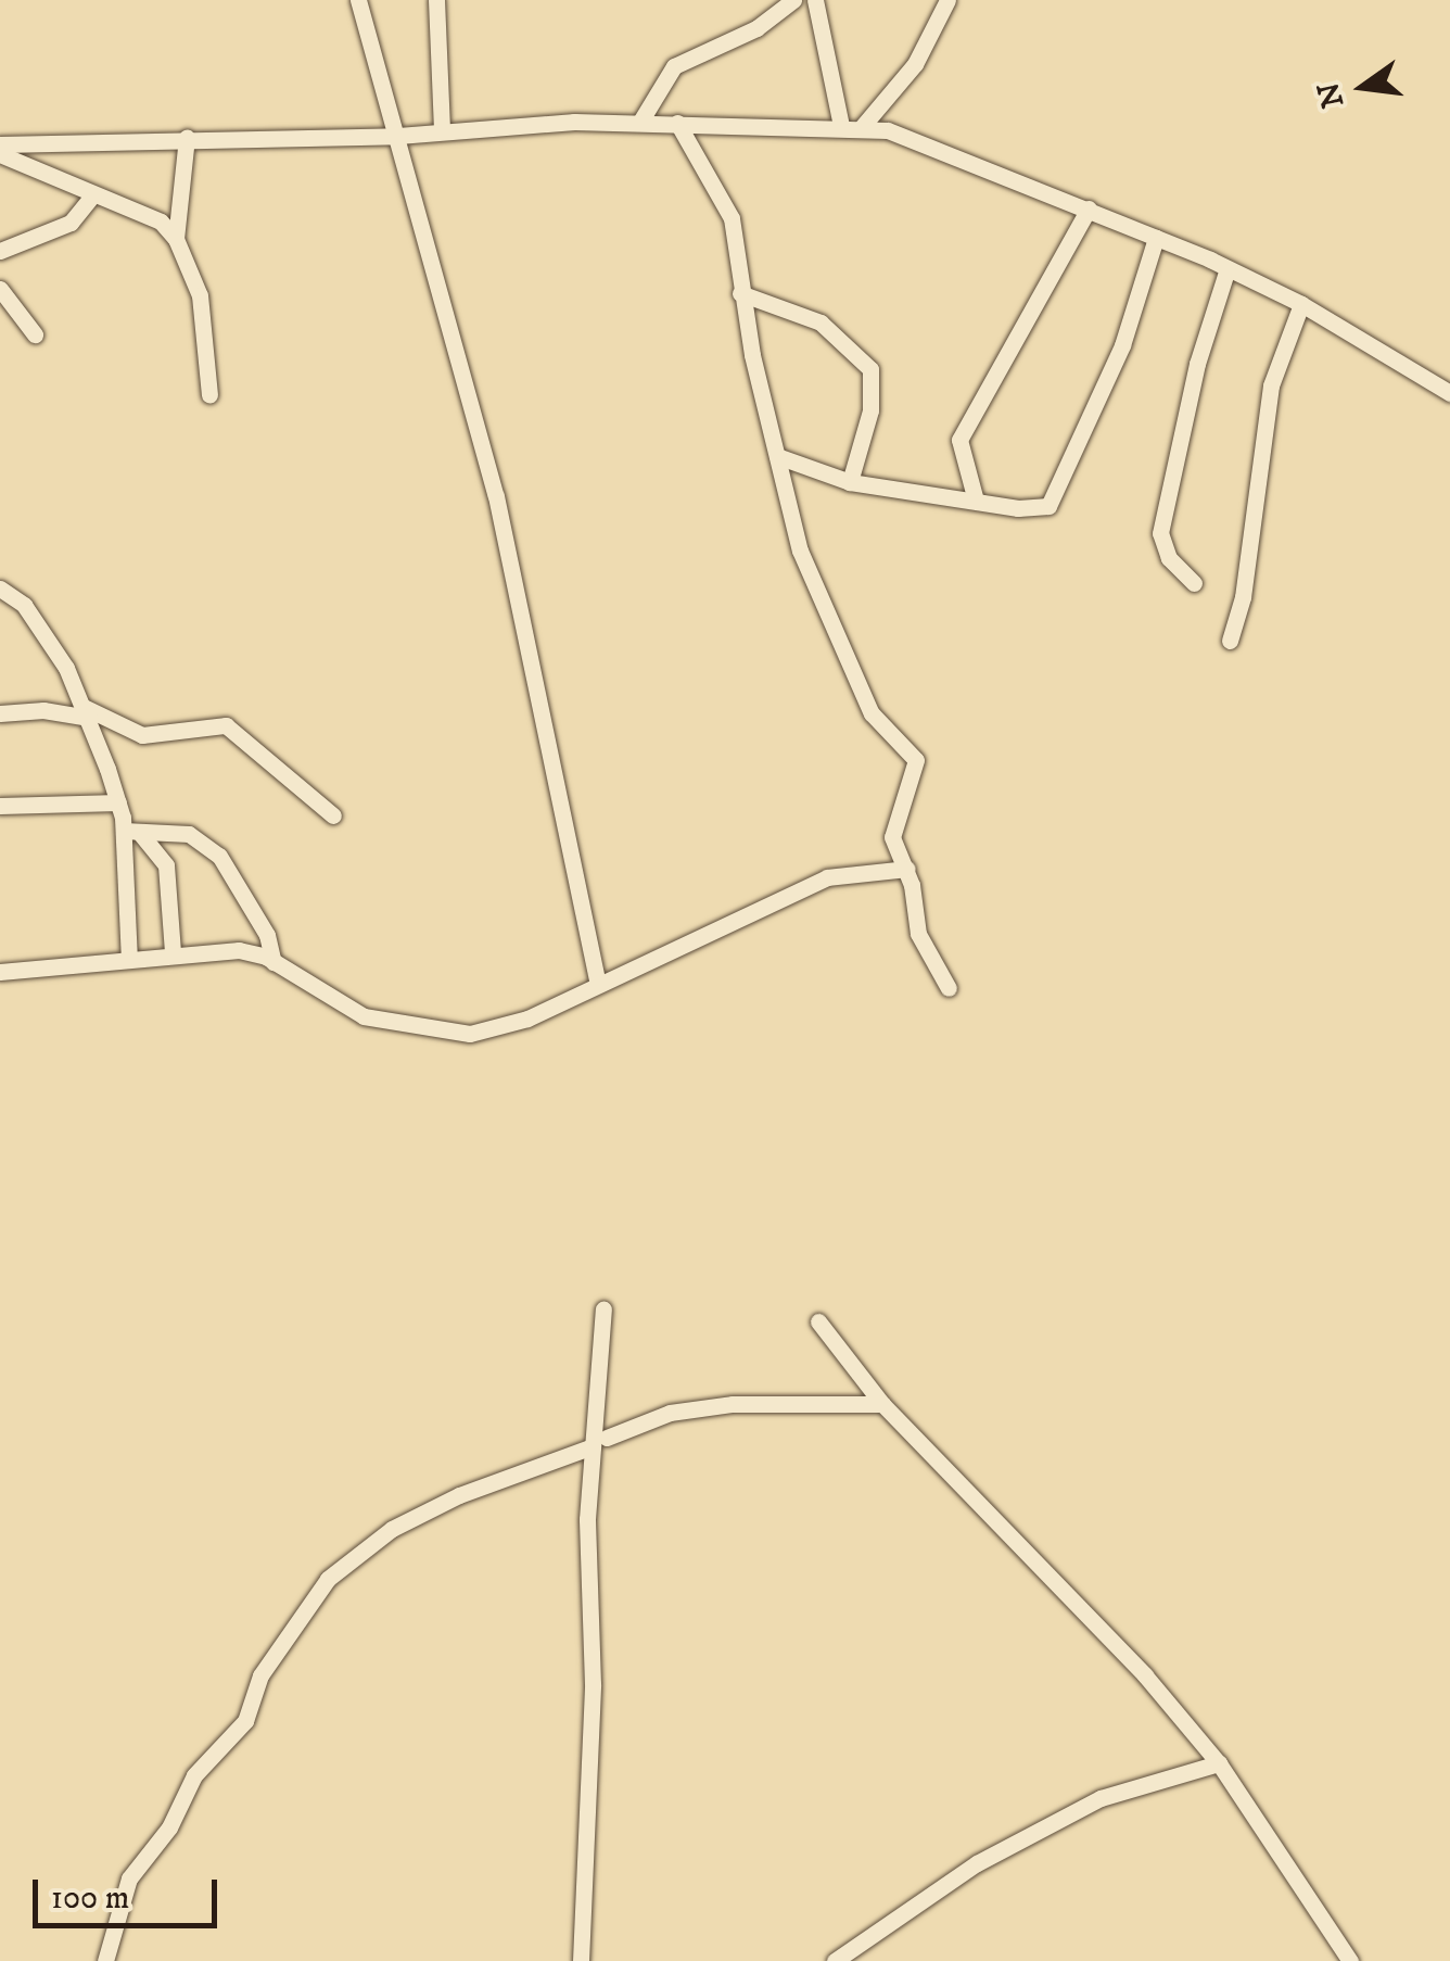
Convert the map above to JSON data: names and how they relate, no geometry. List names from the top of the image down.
{
  "scale_bar": "100 m",
  "north": "left"
}
